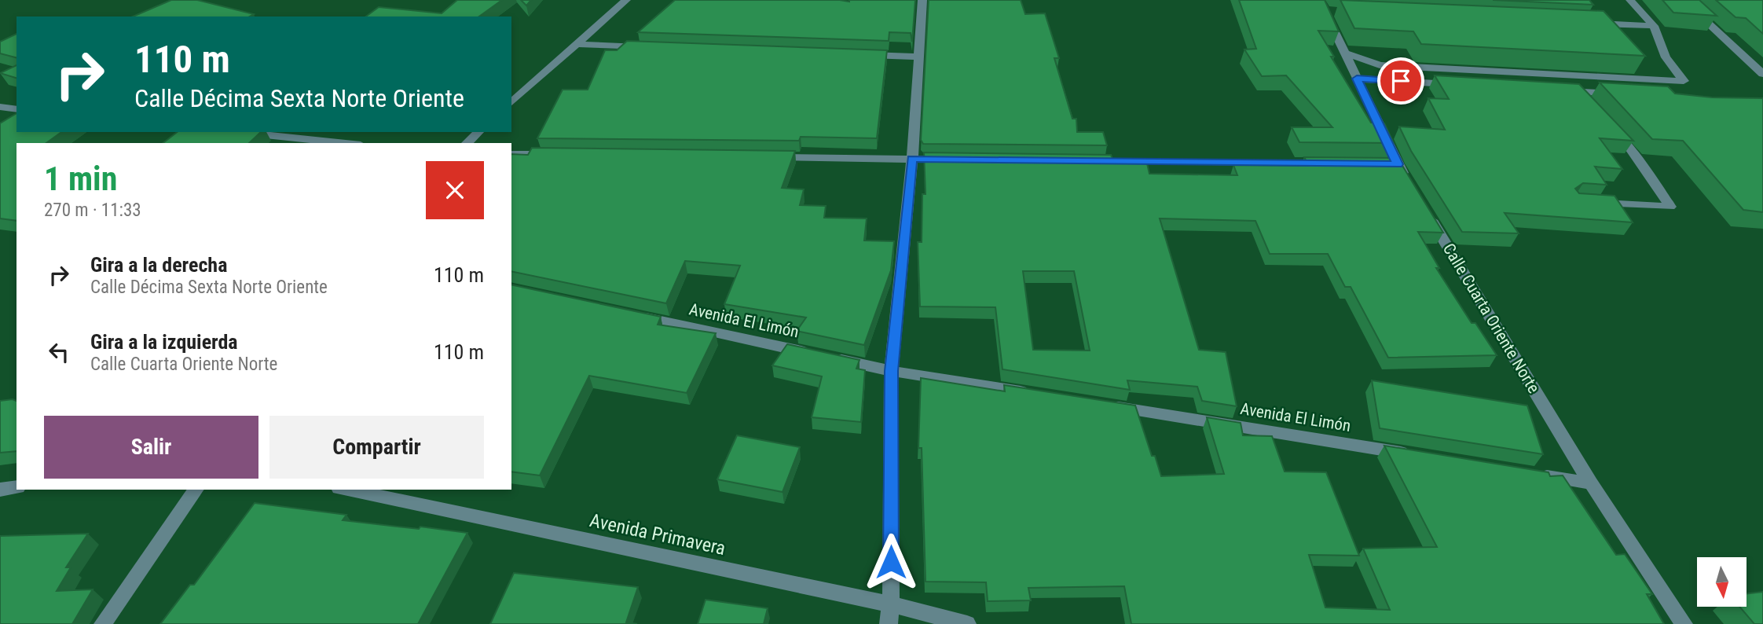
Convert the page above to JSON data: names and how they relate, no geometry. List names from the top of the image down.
{
  "streets": {
    "street": ["Calle Cuarta Oriente Norte", "Avenida El Limón", "Avenida Primavera"]
  },
  "north": "bottom",
  "page": {
    "turn": ["110 m", "Calle Décima Sexta Norte Oriente"],
    "heading": ["1 min", "270 m · 11:33"],
    "list": [
      {
        "name": "Gira a la derecha",
        "note": "Calle Décima Sexta Norte Oriente",
        "value": "110 m"
      },
      {
        "name": "Gira a la izquierda",
        "note": "Calle Cuarta Oriente Norte",
        "value": "110 m"
      }
    ],
    "buttons": ["Salir", "Compartir"]
  }
}
